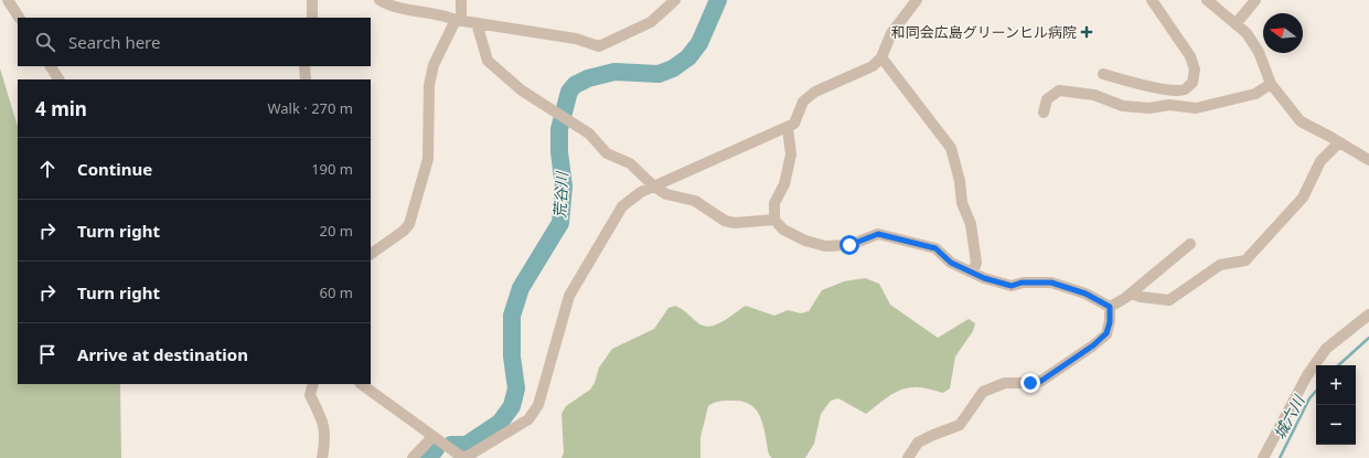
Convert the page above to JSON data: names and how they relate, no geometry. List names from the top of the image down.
{
  "water": ["荒谷川", "城六川"],
  "places": {
    "health": ["和同会広島グリーンヒル病院"]
  },
  "north": "left",
  "page": {
    "search": "Search here",
    "heading": ["4 min", "Walk · 270 m"],
    "list": [
      ["Continue", "190 m"],
      ["Turn right", "20 m"],
      ["Turn right", "60 m"],
      "Arrive at destination"
    ],
    "map_buttons": ["+", "−"]
  }
}
